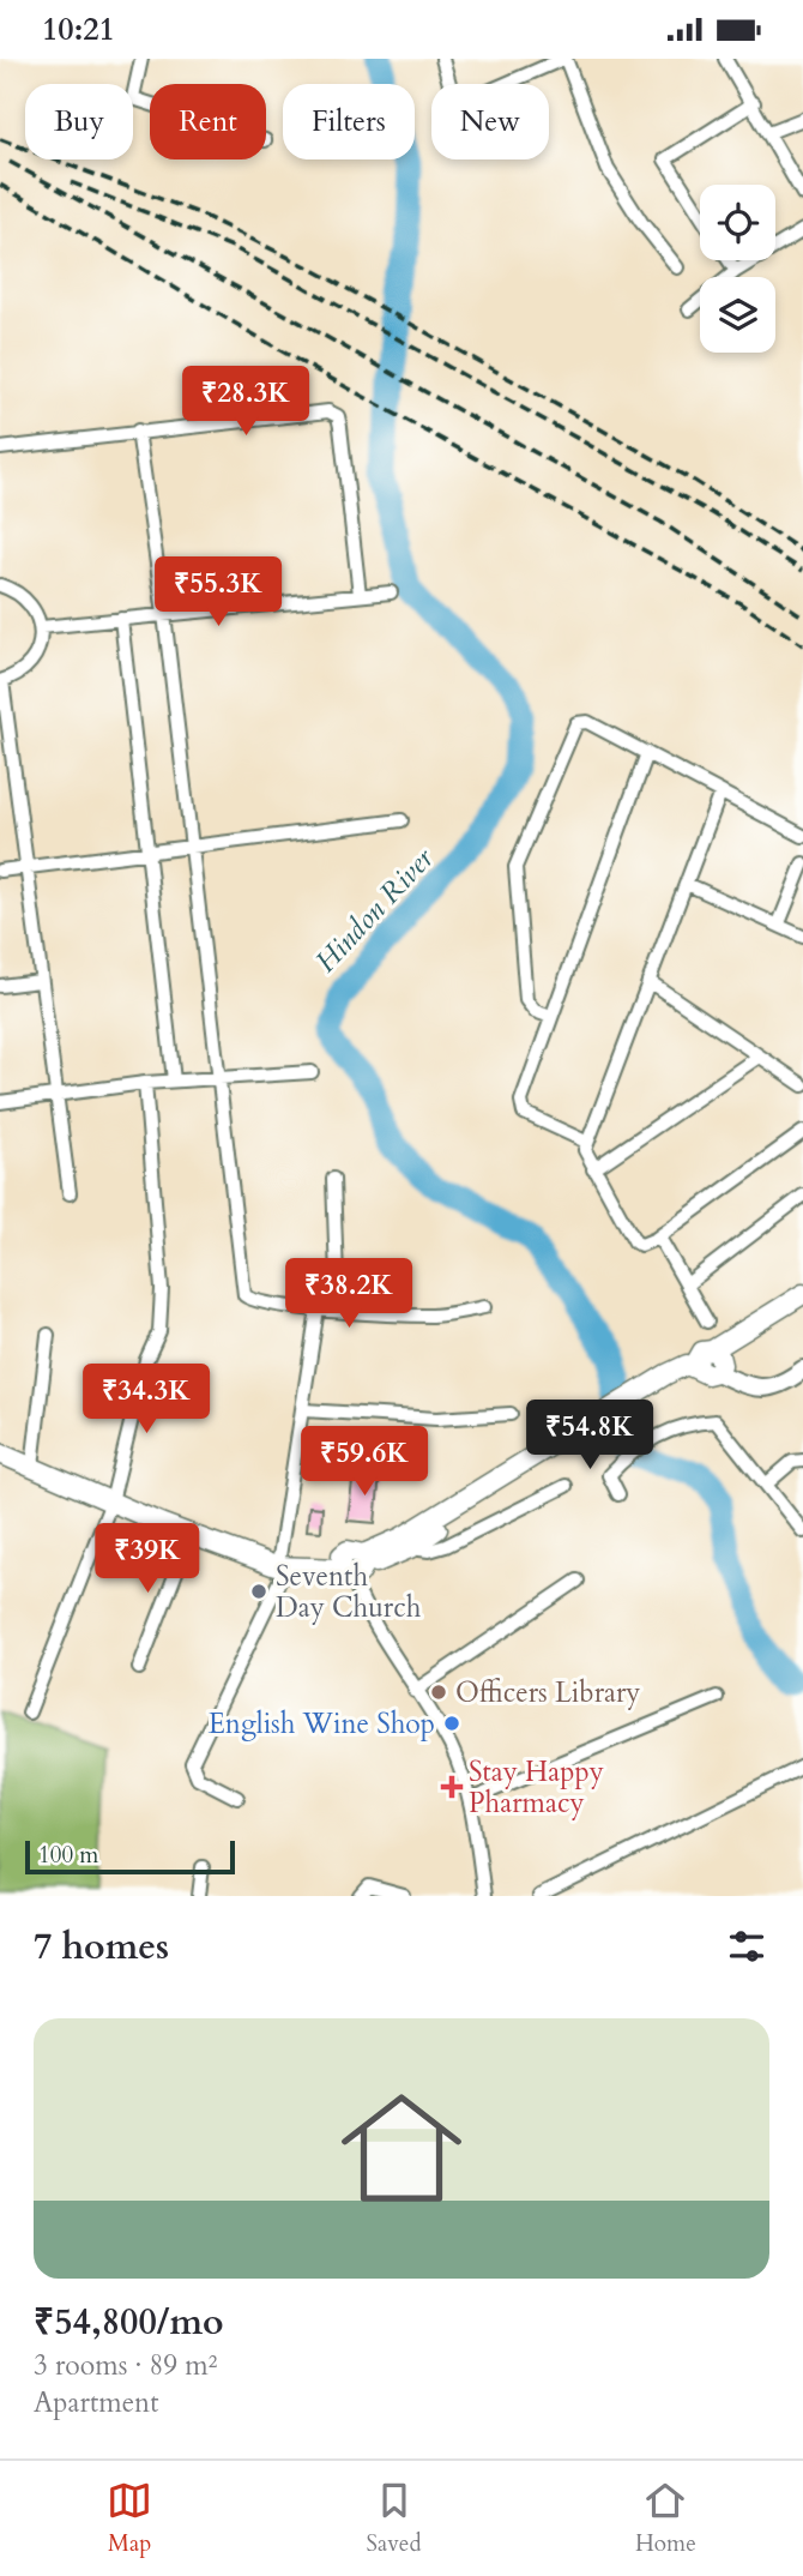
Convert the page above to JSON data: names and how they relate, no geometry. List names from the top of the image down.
{
  "water": ["Hindon River"],
  "places": {
    "other": ["Seventh Day Church", "Officers Library", "English Wine Shop"],
    "health": ["Stay Happy Pharmacy"]
  },
  "scale_bar": "100 m",
  "page": {
    "status": "10:21",
    "chip": [
      "Buy",
      "Rent",
      "Filters",
      "New"
    ],
    "price": [
      "₹28.3K",
      "₹55.3K",
      "₹38.2K",
      "₹34.3K",
      "₹54.8K",
      "₹59.6K",
      "₹39K"
    ],
    "scale": "100 m",
    "heading": "7 homes",
    "list": [
      {
        "name": "₹54,800/mo",
        "note": "3 rooms · 89 m² · Apartment"
      }
    ],
    "tabs": ["Map", "Saved", "Home"]
  }
}
